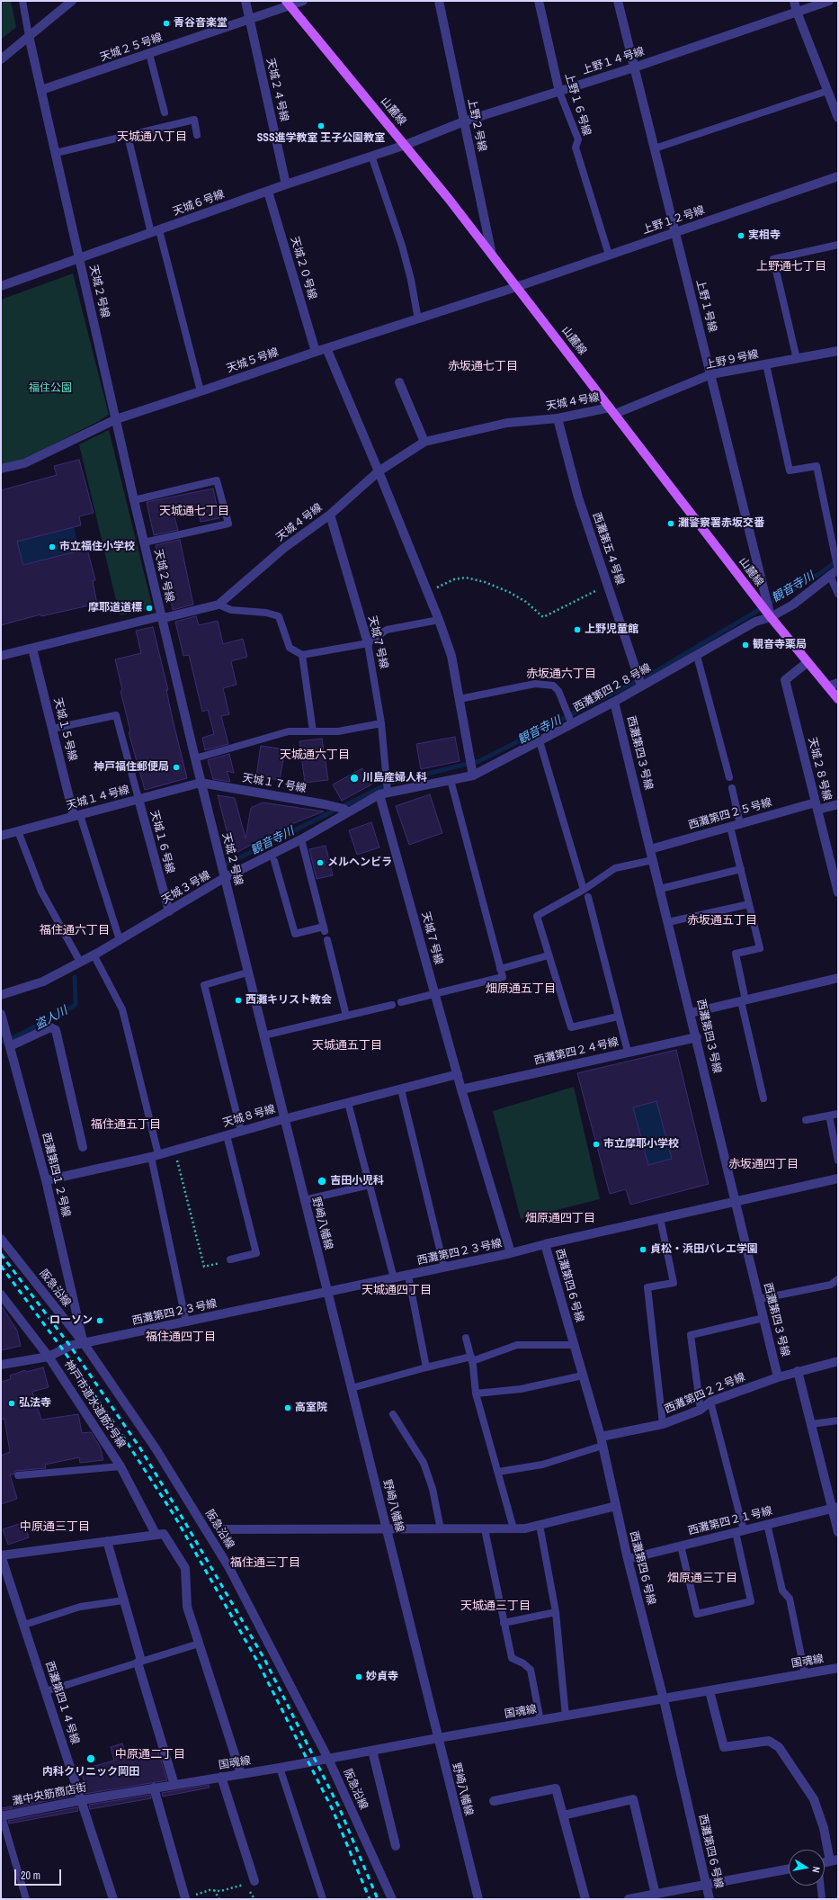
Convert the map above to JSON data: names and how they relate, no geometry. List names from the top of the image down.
{
  "streets": {
    "main road": ["山麓線"],
    "street": [
      "天城２５号線",
      "上野１４号線",
      "天城２４号線",
      "上野１６号線",
      "上野２号線",
      "天城６号線",
      "上野１２号線",
      "天城２０号線",
      "天城２号線",
      "上野１号線",
      "上野９号線",
      "天城５号線",
      "天城４号線",
      "西灘第五４号線",
      "天城７号線",
      "西灘第四２８号線",
      "天城１５号線",
      "西灘第四３号線",
      "天城２８号線",
      "天城１７号線",
      "天城１４号線",
      "西灘第四２５号線",
      "天城１６号線",
      "天城３号線",
      "西灘第四２４号線",
      "天城８号線",
      "西灘第四１２号線",
      "野崎八幡線",
      "西灘第四２３号線",
      "西灘第四６号線",
      "阪急沿線",
      "西灘第四２２号線",
      "神戸市道水道筋2号線",
      "西灘第四２１号線",
      "国魂線",
      "西灘第四１４号線",
      "灘中央筋商店街"
    ]
  },
  "crossings": [
    ["天城２５号線", "天城２４号線"],
    ["天城２５号線", "山麓線"],
    ["天城２５号線", "天城２号線"],
    ["上野１４号線", "上野１６号線"],
    ["上野１４号線", "山麓線"],
    ["上野１４号線", "上野２号線"],
    ["上野１４号線", "天城６号線"],
    ["上野１４号線", "上野１号線"],
    ["天城２４号線", "天城６号線"],
    ["上野１６号線", "上野１２号線"],
    ["山麓線", "上野２号線"],
    ["山麓線", "天城６号線"],
    ["山麓線", "上野１２号線"],
    ["山麓線", "上野１号線"],
    ["山麓線", "上野９号線"],
    ["山麓線", "天城５号線"],
    ["山麓線", "天城４号線"],
    ["山麓線", "西灘第四２８号線"],
    ["山麓線", "天城２８号線"],
    ["天城６号線", "天城２０号線"],
    ["天城６号線", "天城２号線"],
    ["上野１２号線", "上野１号線"],
    ["上野１２号線", "天城５号線"],
    ["天城２０号線", "天城５号線"],
    ["天城２号線", "天城５号線"],
    ["天城２号線", "天城４号線"],
    ["天城２号線", "天城１７号線"],
    ["天城２号線", "天城１４号線"],
    ["天城２号線", "天城３号線"],
    ["天城２号線", "天城８号線"],
    ["天城２号線", "野崎八幡線"],
    ["上野１号線", "上野９号線"],
    ["上野１号線", "西灘第四２８号線"],
    ["上野９号線", "天城４号線"],
    ["天城４号線", "西灘第五４号線"],
    ["天城４号線", "天城７号線"],
    ["天城４号線", "天城１５号線"],
    ["西灘第五４号線", "西灘第四２８号線"],
    ["天城７号線", "西灘第四２８号線"],
    ["天城７号線", "天城３号線"],
    ["天城７号線", "西灘第四２４号線"],
    ["天城７号線", "天城８号線"],
    ["西灘第四２８号線", "西灘第四３号線"],
    ["西灘第四２８号線", "天城３号線"],
    ["天城１５号線", "天城１４号線"],
    ["天城１５号線", "天城３号線"],
    ["西灘第四３号線", "西灘第四２５号線"],
    ["西灘第四３号線", "西灘第四２４号線"],
    ["西灘第四３号線", "西灘第四２３号線"],
    ["西灘第四３号線", "西灘第四２２号線"],
    ["天城２８号線", "西灘第四２５号線"],
    ["天城１７号線", "天城１４号線"],
    ["天城１７号線", "天城３号線"],
    ["天城１４号線", "天城１６号線"],
    ["天城１６号線", "天城３号線"],
    ["天城８号線", "西灘第四１２号線"],
    ["天城８号線", "野崎八幡線"],
    ["西灘第四１２号線", "西灘第四２３号線"],
    ["西灘第四１２号線", "阪急沿線"],
    ["野崎八幡線", "西灘第四２３号線"],
    ["野崎八幡線", "国魂線"],
    ["西灘第四２３号線", "西灘第四６号線"],
    ["西灘第四２３号線", "阪急沿線"],
    ["西灘第四２３号線", "神戸市道水道筋2号線"],
    ["西灘第四６号線", "西灘第四２２号線"],
    ["西灘第四６号線", "西灘第四２１号線"],
    ["西灘第四６号線", "国魂線"],
    ["阪急沿線", "国魂線"],
    ["国魂線", "灘中央筋商店街"],
    ["西灘第四１４号線", "灘中央筋商店街"]
  ],
  "districts": [
    "天城通八丁目",
    "上野通七丁目",
    "赤坂通七丁目",
    "天城通七丁目",
    "赤坂通六丁目",
    "天城通六丁目",
    "赤坂通五丁目",
    "福住通六丁目",
    "畑原通五丁目",
    "天城通五丁目",
    "福住通五丁目",
    "赤坂通四丁目",
    "畑原通四丁目",
    "天城通四丁目",
    "福住通四丁目",
    "中原通三丁目",
    "福住通三丁目",
    "畑原通三丁目",
    "天城通三丁目",
    "中原通二丁目"
  ],
  "water": ["観音寺川", "盗人川"],
  "parks": ["福住公園"],
  "places": [
    "青谷音楽堂",
    "SSS進学教室 王子公園教室",
    "実相寺",
    "灘警察署赤坂交番",
    "市立福住小学校",
    "摩耶道道標",
    "上野児童館",
    "観音寺薬局",
    "神戸福住郵便局",
    "川島産婦人科",
    "メルヘンビラ",
    "西灘キリスト教会",
    "市立摩耶小学校",
    "吉田小児科",
    "貞松・浜田バレエ学園",
    "ローソン",
    "弘法寺",
    "高室院",
    "妙貞寺",
    "内科クリニック岡田"
  ],
  "scale_bar": "20 m",
  "north": "right"
}
